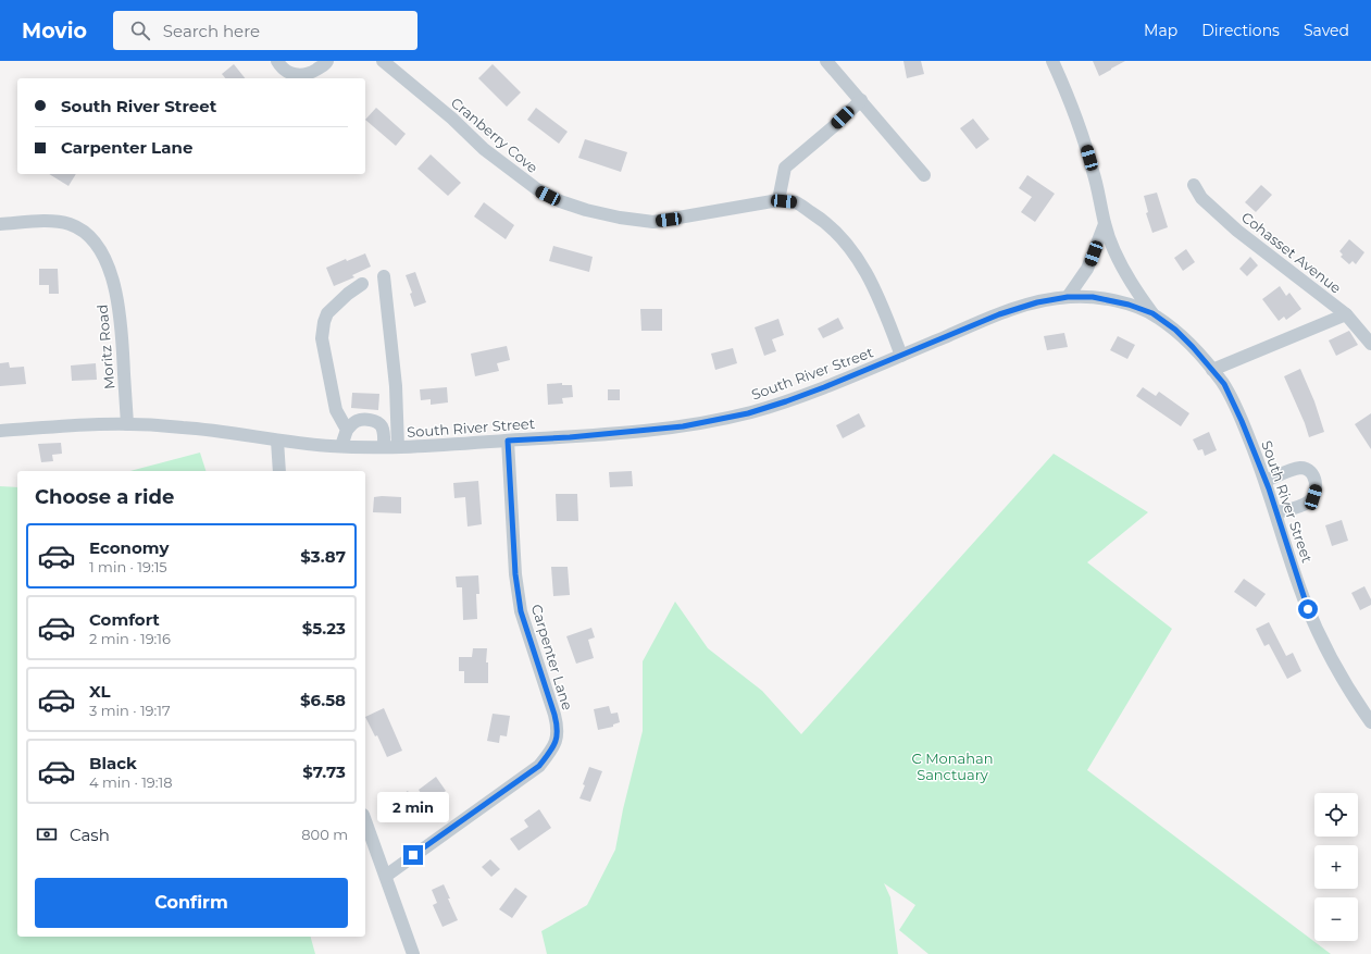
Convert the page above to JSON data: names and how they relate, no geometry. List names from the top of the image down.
{
  "streets": {
    "street": [
      "Cranberry Cove",
      "Cohasset Avenue",
      "Moritz Road",
      "South River Street",
      "Carpenter Lane"
    ]
  },
  "crossings": [
    ["Cranberry Cove", "South River Street"],
    ["Moritz Road", "South River Street"],
    ["South River Street", "Carpenter Lane"]
  ],
  "parks": ["C Monahan Sanctuary"],
  "page": {
    "header": "Movio",
    "search": "Search here",
    "nav": ["Map", "Directions", "Saved"],
    "banner": ["South River Street", "Carpenter Lane"],
    "heading": "Choose a ride",
    "list": [
      {
        "name": "Economy",
        "note": "1 min · 19:15",
        "value": "$3.87"
      },
      {
        "name": "Comfort",
        "note": "2 min · 19:16",
        "value": "$5.23"
      },
      {
        "name": "XL",
        "note": "3 min · 19:17",
        "value": "$6.58"
      },
      {
        "name": "Black",
        "note": "4 min · 19:18",
        "value": "$7.73"
      }
    ],
    "bubble": "2 min",
    "map_buttons": ["+", "−"],
    "pay": ["Cash", "800 m"],
    "buttons": "Confirm"
  }
}
